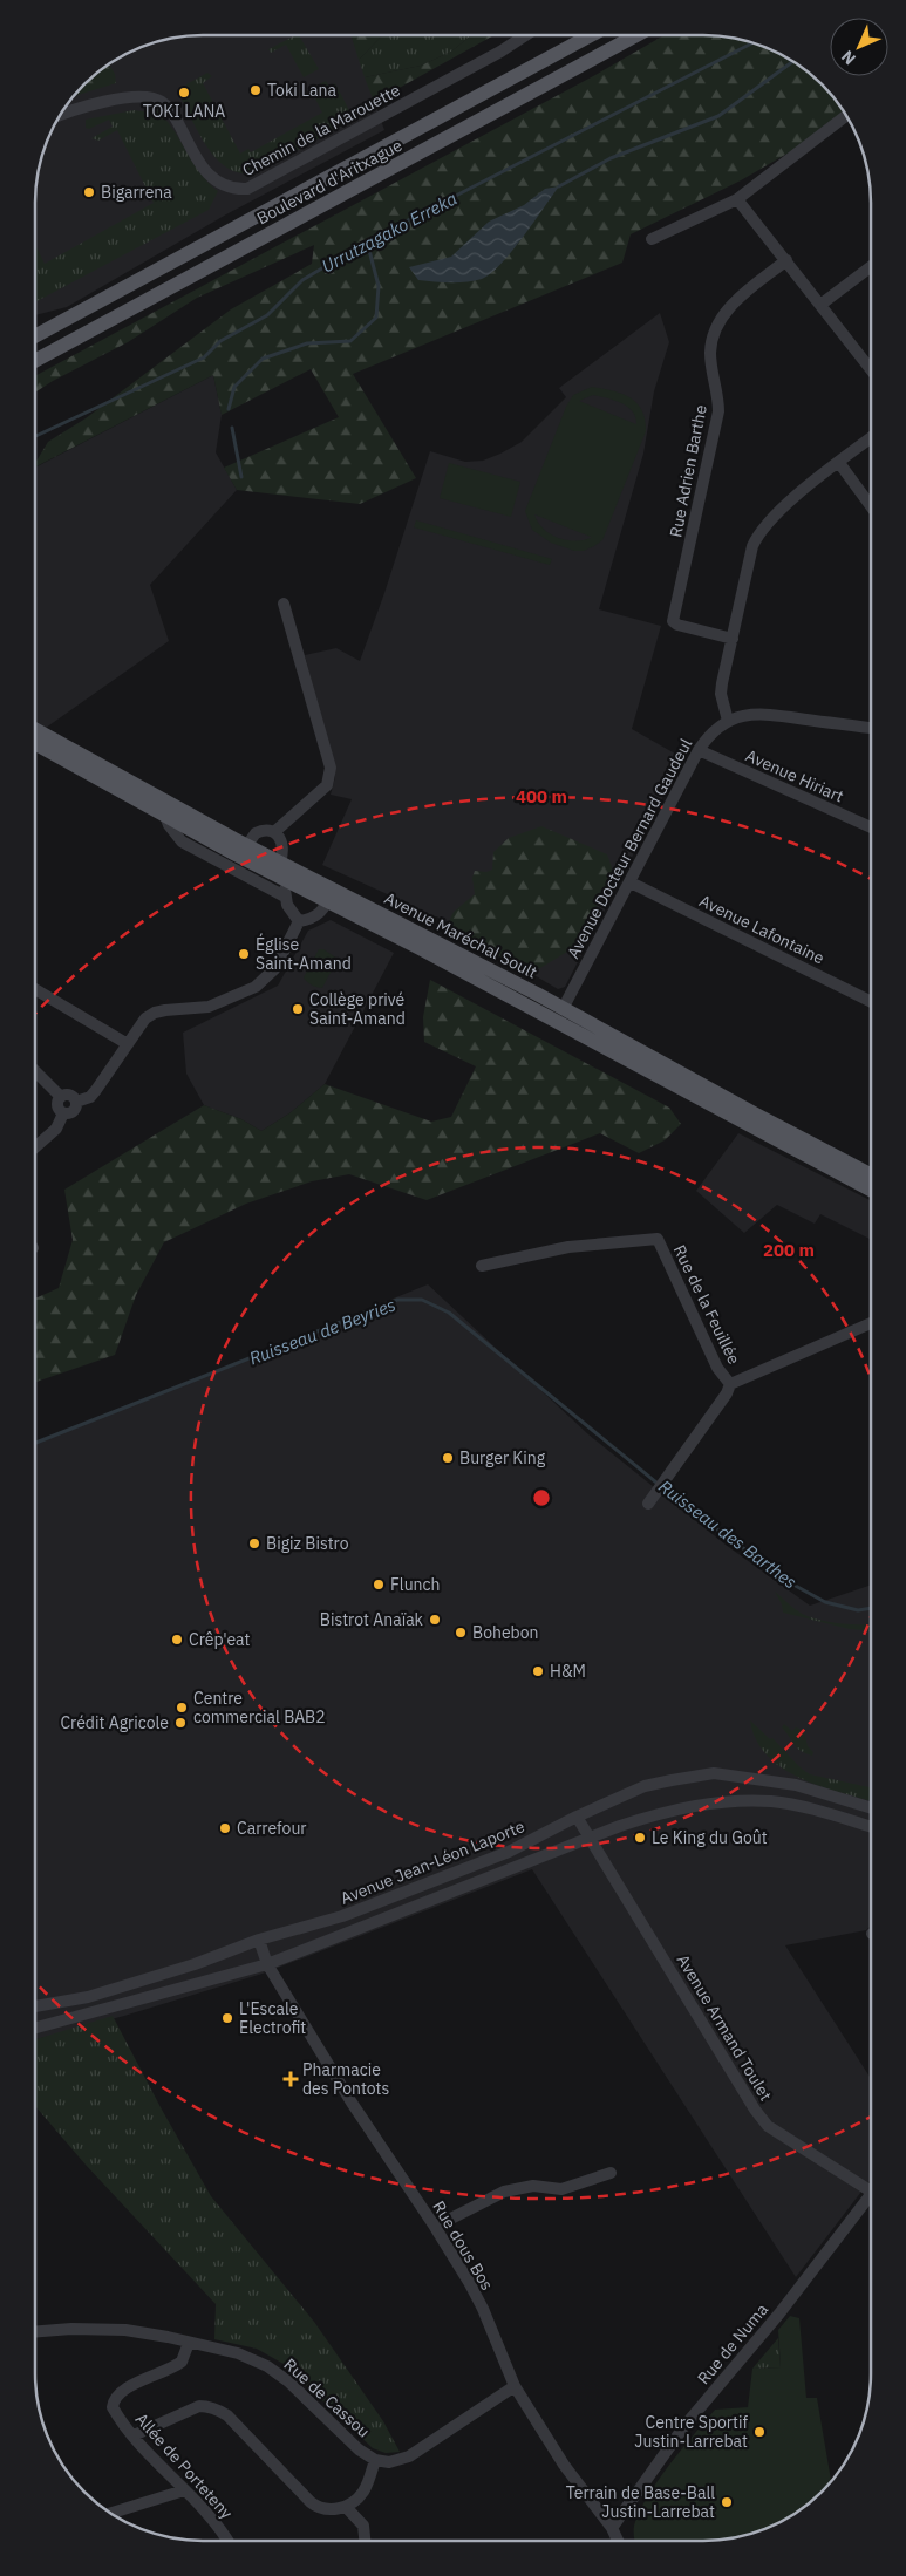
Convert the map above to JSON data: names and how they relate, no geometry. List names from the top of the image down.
{
  "streets": {
    "main road": ["Boulevard d'Aritxague", "Avenue Maréchal Soult"],
    "street": [
      "Chemin de la Marouette",
      "Rue Adrien Barthe",
      "Avenue Hiriart",
      "Avenue Docteur Bernard Gaudeul",
      "Avenue Lafontaine",
      "Rue de la Feuillée",
      "Avenue Jean-Léon Laporte",
      "Avenue Armand Toulet",
      "Rue dous Bos",
      "Rue de Numa",
      "Rue de Cassou",
      "Allée de Porteteny"
    ]
  },
  "crossings": [
    ["Avenue Hiriart", "Avenue Docteur Bernard Gaudeul"],
    ["Avenue Docteur Bernard Gaudeul", "Avenue Lafontaine"],
    ["Avenue Docteur Bernard Gaudeul", "Avenue Maréchal Soult"],
    ["Avenue Jean-Léon Laporte", "Avenue Armand Toulet"],
    ["Avenue Jean-Léon Laporte", "Rue dous Bos"],
    ["Rue dous Bos", "Rue de Numa"],
    ["Rue dous Bos", "Rue de Cassou"],
    ["Rue de Cassou", "Allée de Porteteny"]
  ],
  "water": ["Urrutzagako Erreka", "Ruisseau de Beyries", "Ruisseau des Barthes"],
  "places": {
    "other": [
      "Toki Lana",
      "TOKI LANA",
      "Bigarrena",
      "Église Saint-Amand",
      "Collège privé Saint-Amand",
      "Burger King",
      "Bigiz Bistro",
      "Flunch",
      "Bistrot Anaïak",
      "Bohebon",
      "Crêp'eat",
      "H&M",
      "Centre commercial BAB2",
      "Crédit Agricole",
      "Carrefour",
      "Le King du Goût",
      "L'Escale Electrofit",
      "Centre Sportif Justin-Larrebat",
      "Terrain de Base-Ball Justin-Larrebat"
    ],
    "health": ["Pharmacie des Pontots"]
  },
  "north": "bottom left",
  "rings": ["400 m", "200 m"]
}
